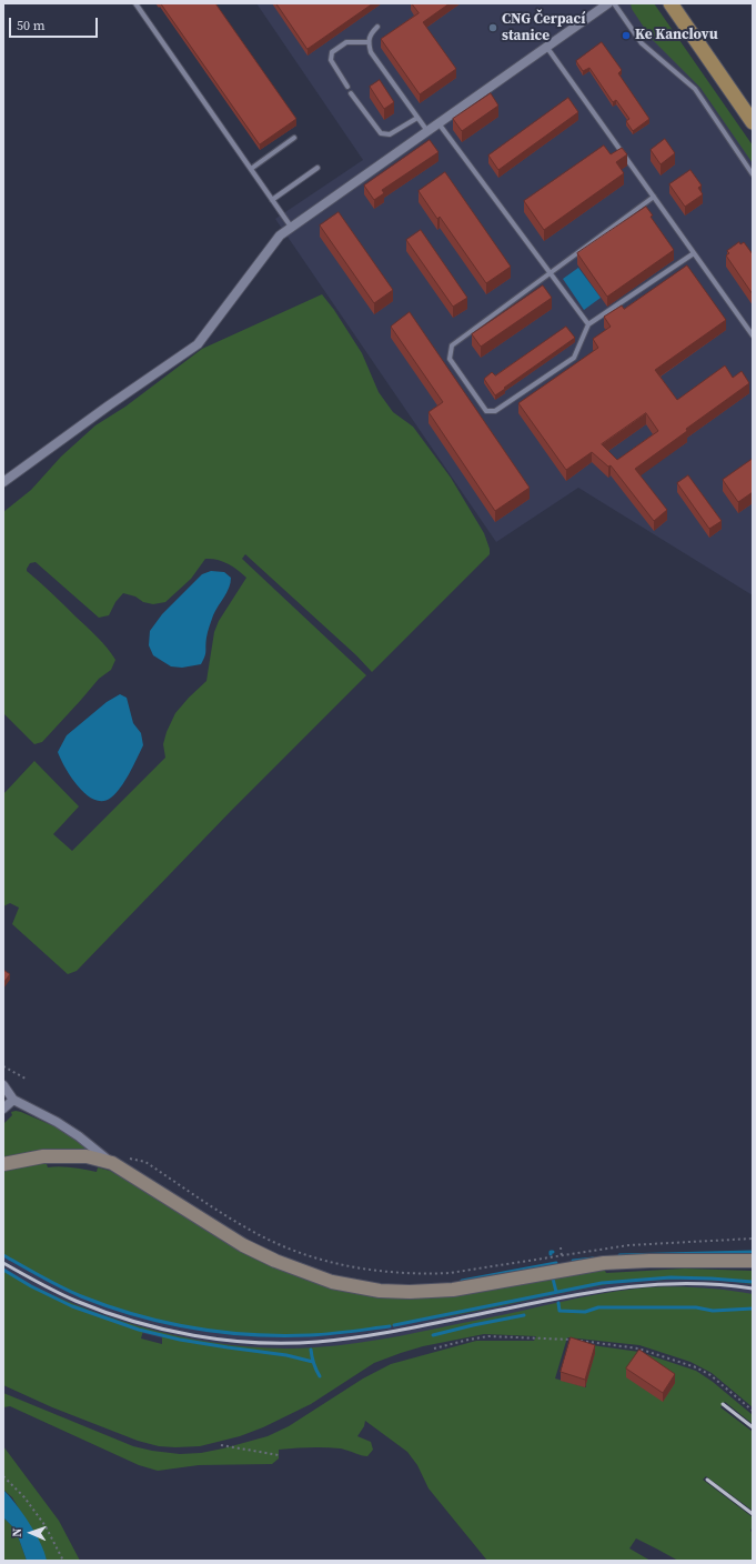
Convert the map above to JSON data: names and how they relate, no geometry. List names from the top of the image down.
{
  "places": ["CNG Čerpací stanice", "Ke Kanclovu"],
  "scale_bar": "50 m",
  "north": "left"
}
